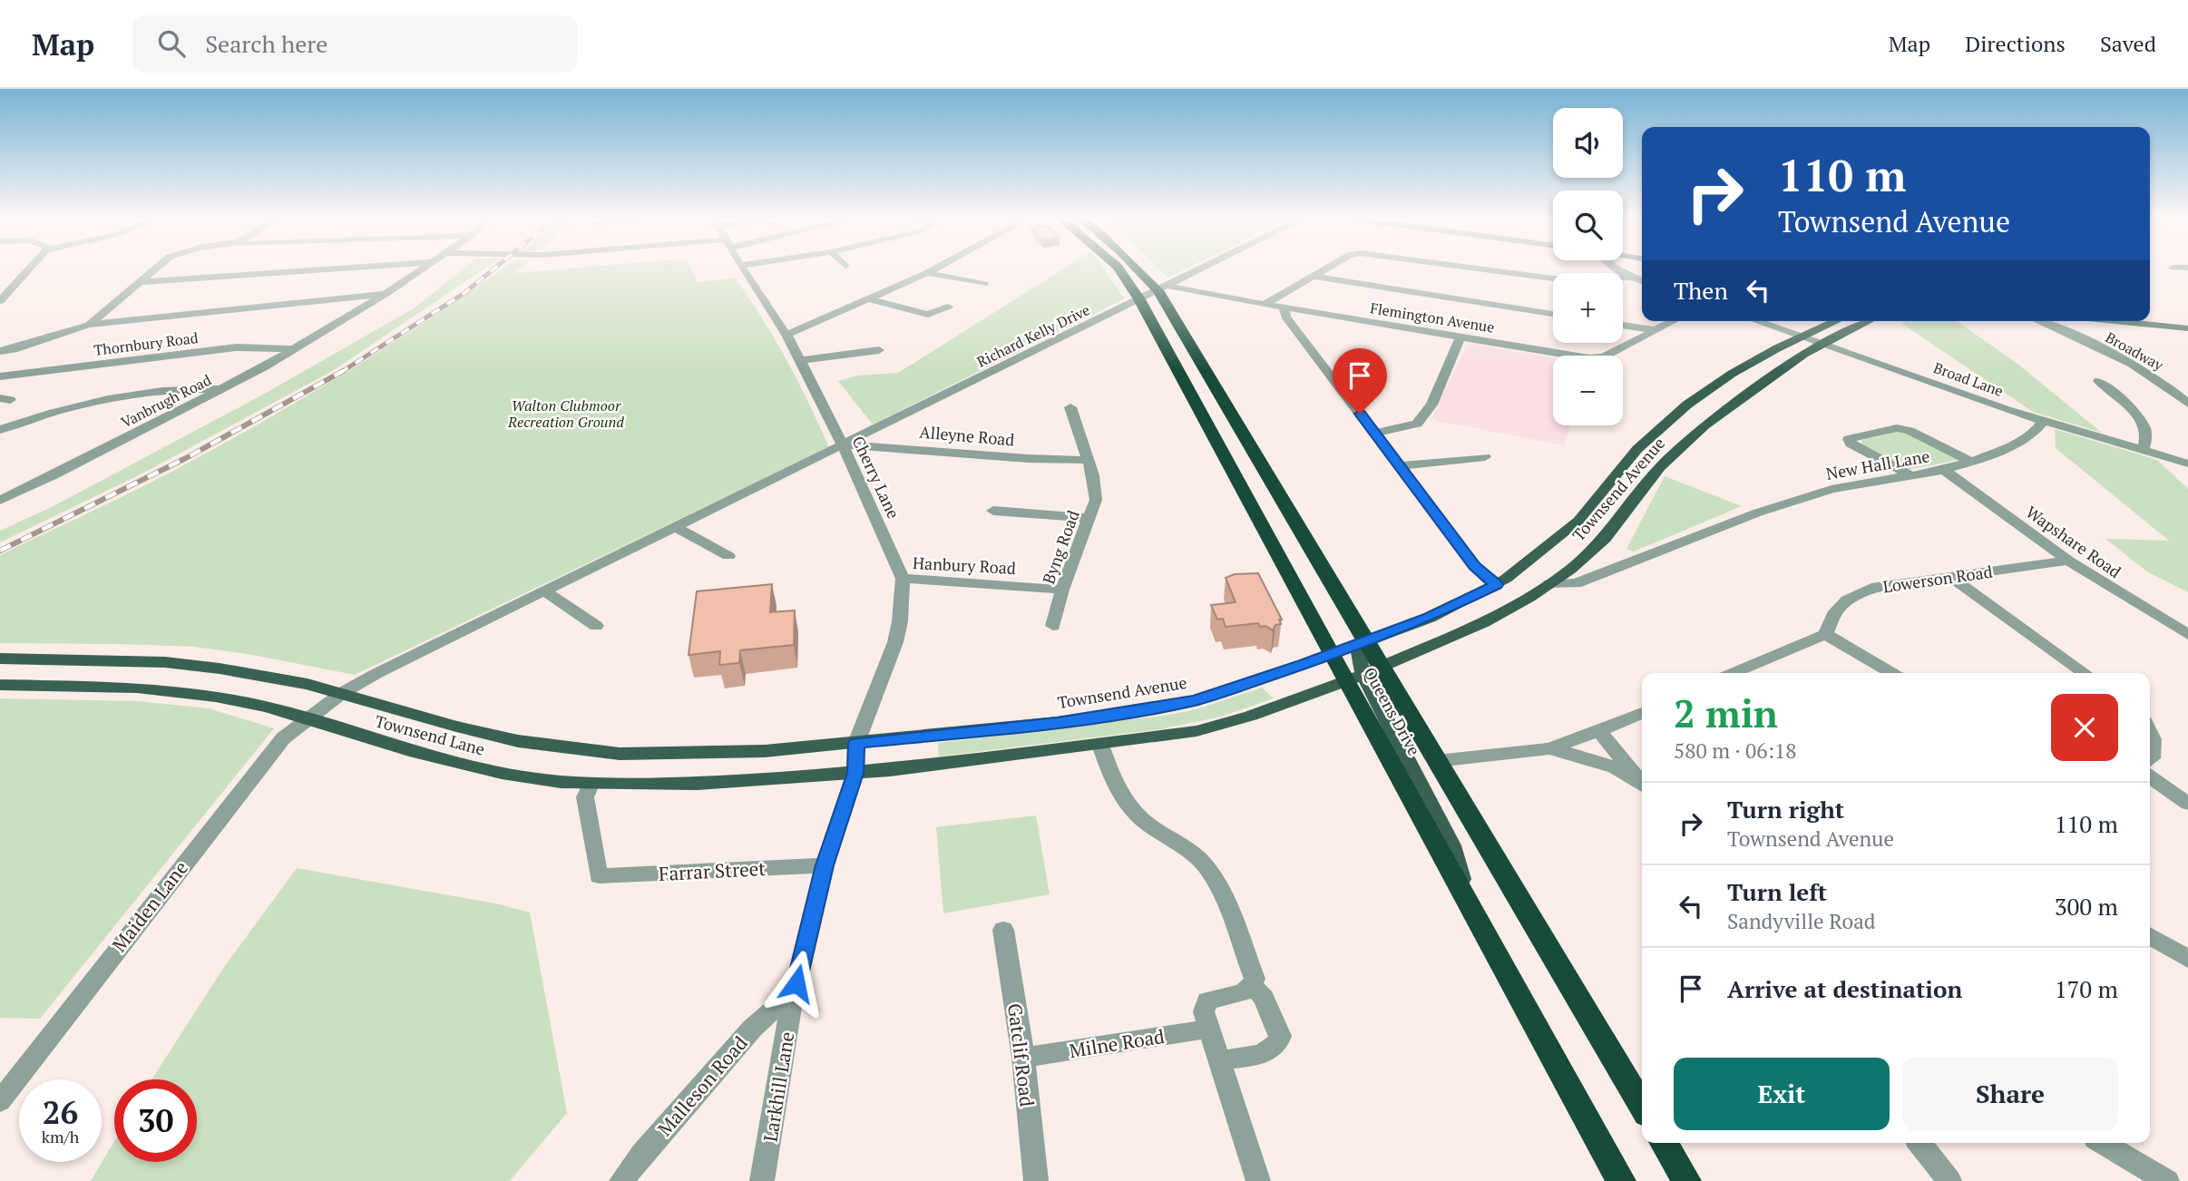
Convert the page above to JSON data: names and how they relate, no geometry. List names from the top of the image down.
{
  "streets": {
    "highway": ["Queens Drive"],
    "main road": ["Townsend Avenue", "Townsend Lane"],
    "street": [
      "Flemington Avenue",
      "Richard Kelly Drive",
      "Thornbury Road",
      "Broadway",
      "Broad Lane",
      "Vanbrugh Road",
      "Alleyne Road",
      "New Hall Lane",
      "Cherry Lane",
      "Wapshare Road",
      "Byng Road",
      "Hanbury Road",
      "Lowerson Road",
      "Farrar Street",
      "Maiden Lane",
      "Milne Road",
      "Gatclif Road",
      "Malleson Road",
      "Larkhill Lane"
    ]
  },
  "crossings": [
    ["Flemington Avenue", "Richard Kelly Drive"],
    ["Flemington Avenue", "Queens Drive"],
    ["Richard Kelly Drive", "Alleyne Road"],
    ["Richard Kelly Drive", "Cherry Lane"],
    ["Richard Kelly Drive", "Queens Drive"],
    ["Richard Kelly Drive", "Maiden Lane"],
    ["Thornbury Road", "Vanbrugh Road"],
    ["Broad Lane", "New Hall Lane"],
    ["Broad Lane", "Townsend Avenue"],
    ["Alleyne Road", "Cherry Lane"],
    ["Alleyne Road", "Byng Road"],
    ["New Hall Lane", "Townsend Avenue"],
    ["New Hall Lane", "Wapshare Road"],
    ["Cherry Lane", "Townsend Avenue"],
    ["Cherry Lane", "Hanbury Road"],
    ["Cherry Lane", "Townsend Lane"],
    ["Cherry Lane", "Larkhill Lane"],
    ["Townsend Avenue", "Queens Drive"],
    ["Townsend Avenue", "Townsend Lane"],
    ["Townsend Avenue", "Larkhill Lane"],
    ["Wapshare Road", "Lowerson Road"],
    ["Byng Road", "Hanbury Road"],
    ["Townsend Lane", "Farrar Street"],
    ["Townsend Lane", "Maiden Lane"],
    ["Townsend Lane", "Larkhill Lane"],
    ["Farrar Street", "Larkhill Lane"],
    ["Milne Road", "Gatclif Road"],
    ["Malleson Road", "Larkhill Lane"]
  ],
  "parks": ["Walton Clubmoor Recreation Ground"],
  "page": {
    "header": "Map",
    "search": "Search here",
    "nav": ["Map", "Directions", "Saved"],
    "map_buttons": ["+", "−"],
    "turn": ["110 m", "Townsend Avenue"],
    "then": "Then",
    "heading": ["2 min", "580 m · 06:18"],
    "list": [
      {
        "name": "Turn right",
        "note": "Townsend Avenue",
        "value": "110 m"
      },
      {
        "name": "Turn left",
        "note": "Sandyville Road",
        "value": "300 m"
      },
      {
        "name": "Arrive at destination",
        "value": "170 m"
      }
    ],
    "buttons": ["Exit", "Share"],
    "speed": "26 km/h",
    "limit": "30"
  }
}
